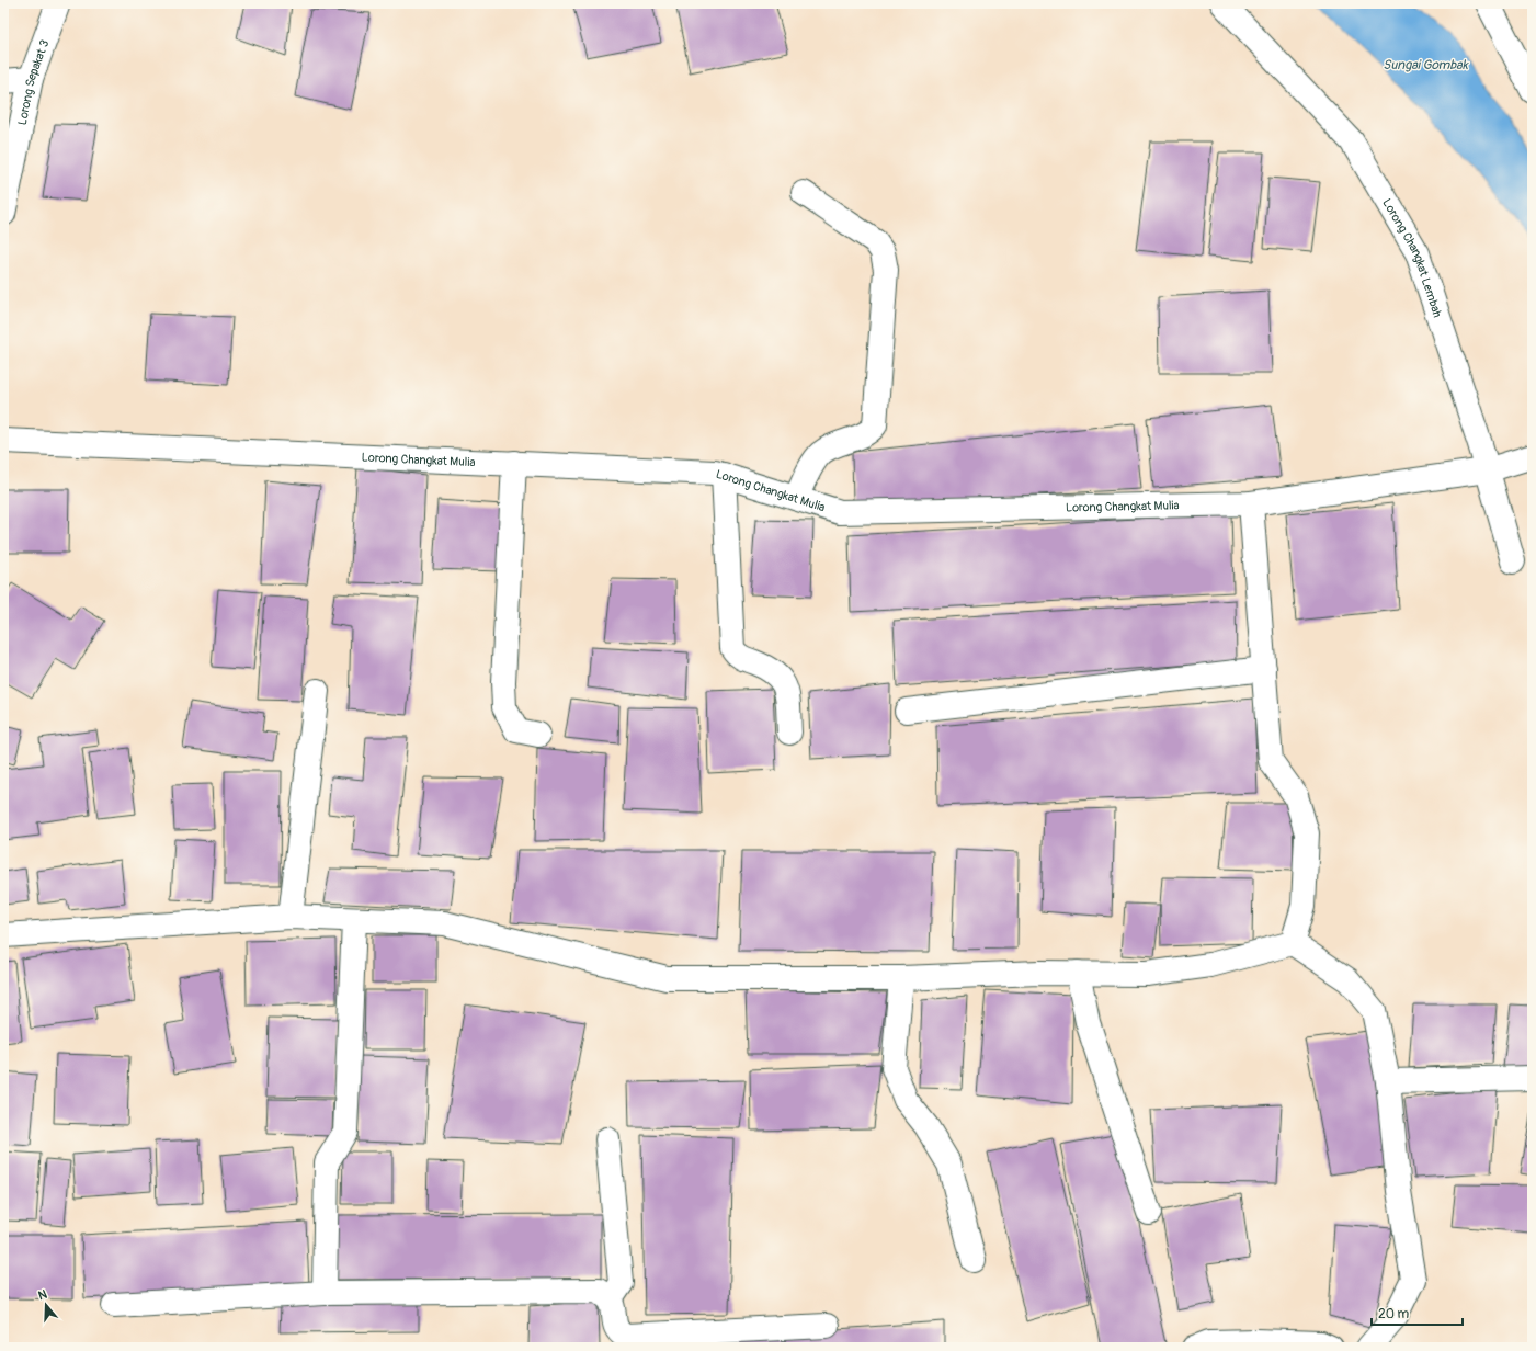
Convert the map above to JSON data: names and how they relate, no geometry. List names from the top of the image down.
{
  "streets": {
    "street": ["Lorong Sepakat 3", "Lorong Changkat Lembah", "Lorong Changkat Mulia"]
  },
  "crossings": [
    ["Lorong Changkat Lembah", "Lorong Changkat Mulia"]
  ],
  "water": ["Sungai Gombak"],
  "scale_bar": "20 m",
  "north": "top"
}
